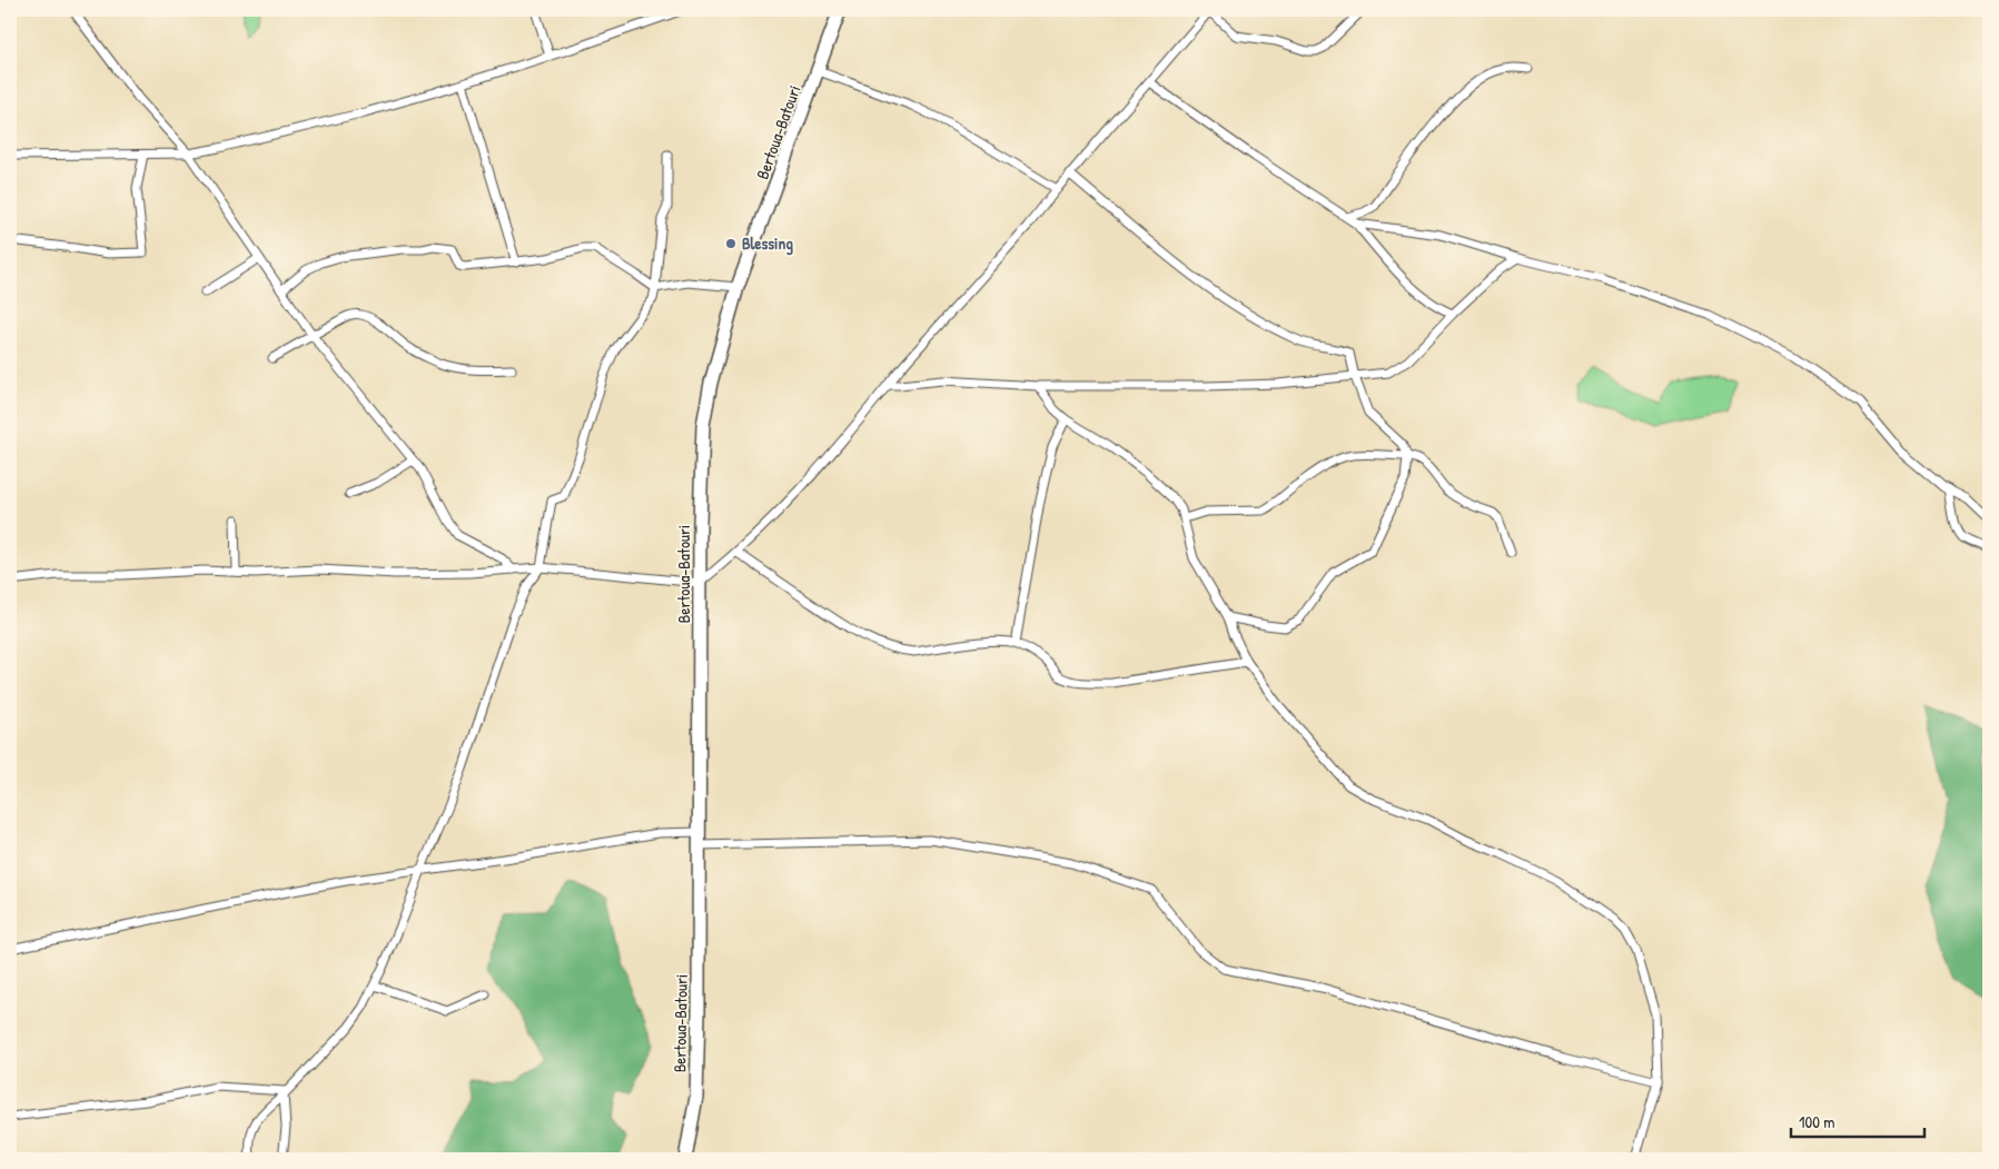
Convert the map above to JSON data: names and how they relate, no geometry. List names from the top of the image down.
{
  "streets": {
    "highway": ["Bertoua-Batouri"]
  },
  "places": ["Blessing"],
  "scale_bar": "100 m"
}
